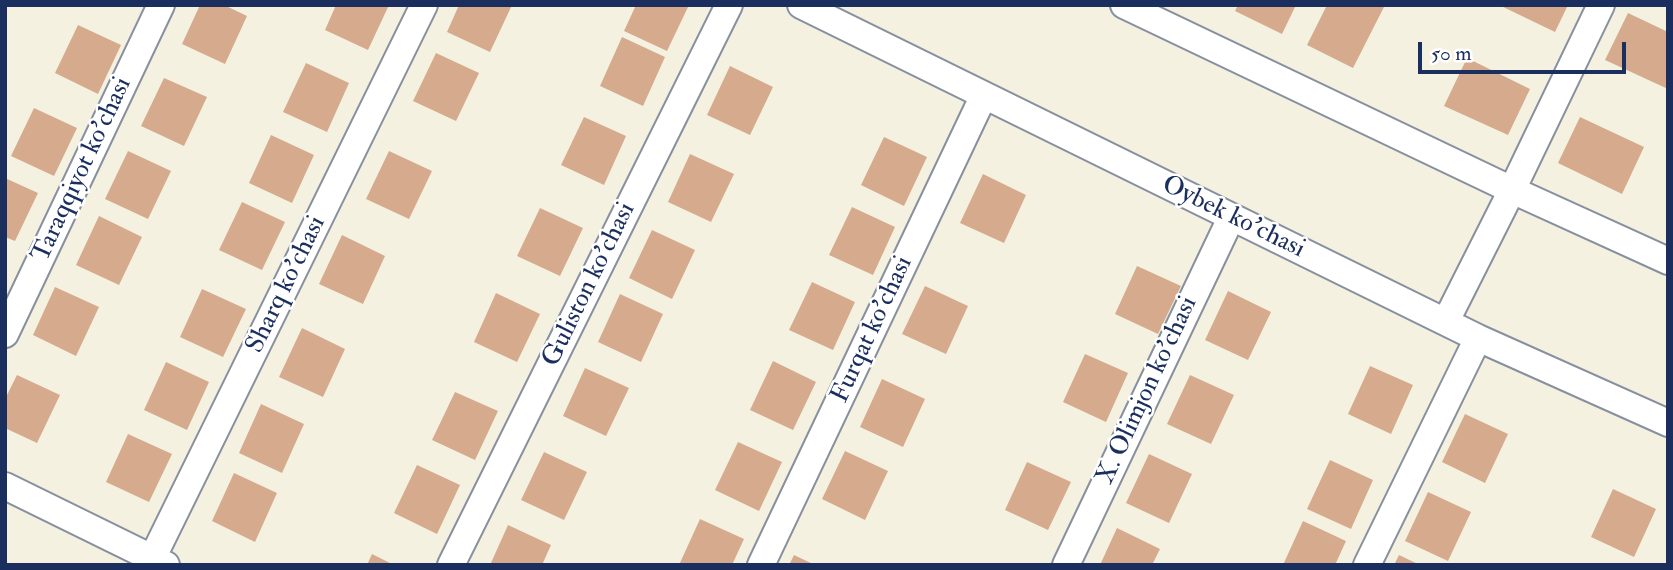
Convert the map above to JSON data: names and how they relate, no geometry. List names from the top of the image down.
{
  "streets": {
    "street": [
      "Taraqqiyot ko'chasi",
      "Oybek ko'chasi",
      "Sharq ko'chasi",
      "Guliston ko'chasi",
      "Furqat ko'chasi",
      "X. Olimjon ko'chasi"
    ]
  },
  "crossings": [
    ["Oybek ko'chasi", "Furqat ko'chasi"],
    ["Oybek ko'chasi", "X. Olimjon ko'chasi"]
  ],
  "scale_bar": "50 m"
}
